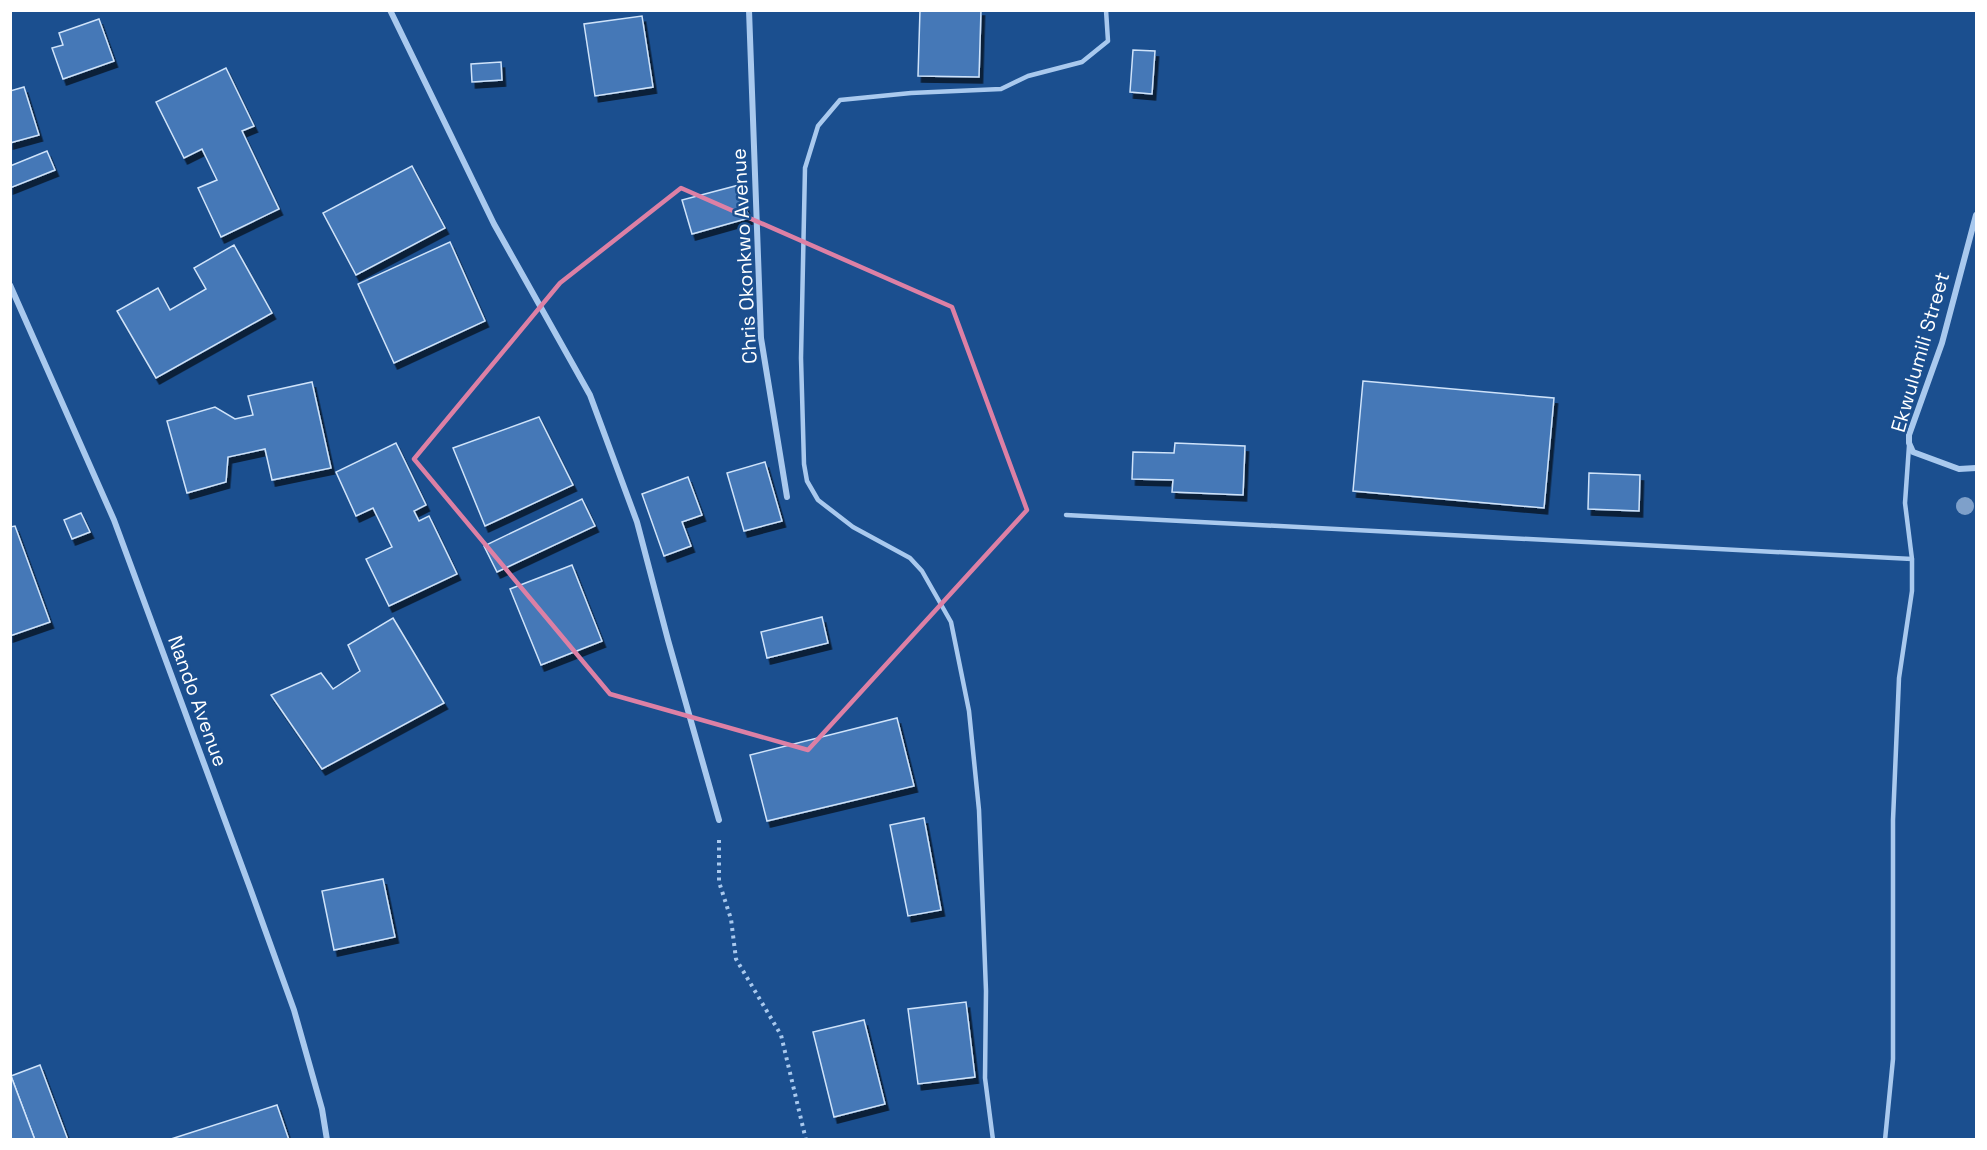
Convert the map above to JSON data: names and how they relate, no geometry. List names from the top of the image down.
{
  "streets": {
    "street": ["Chris Okonkwo Avenue", "Ekwulumili Street", "Nando Avenue"]
  }
}
